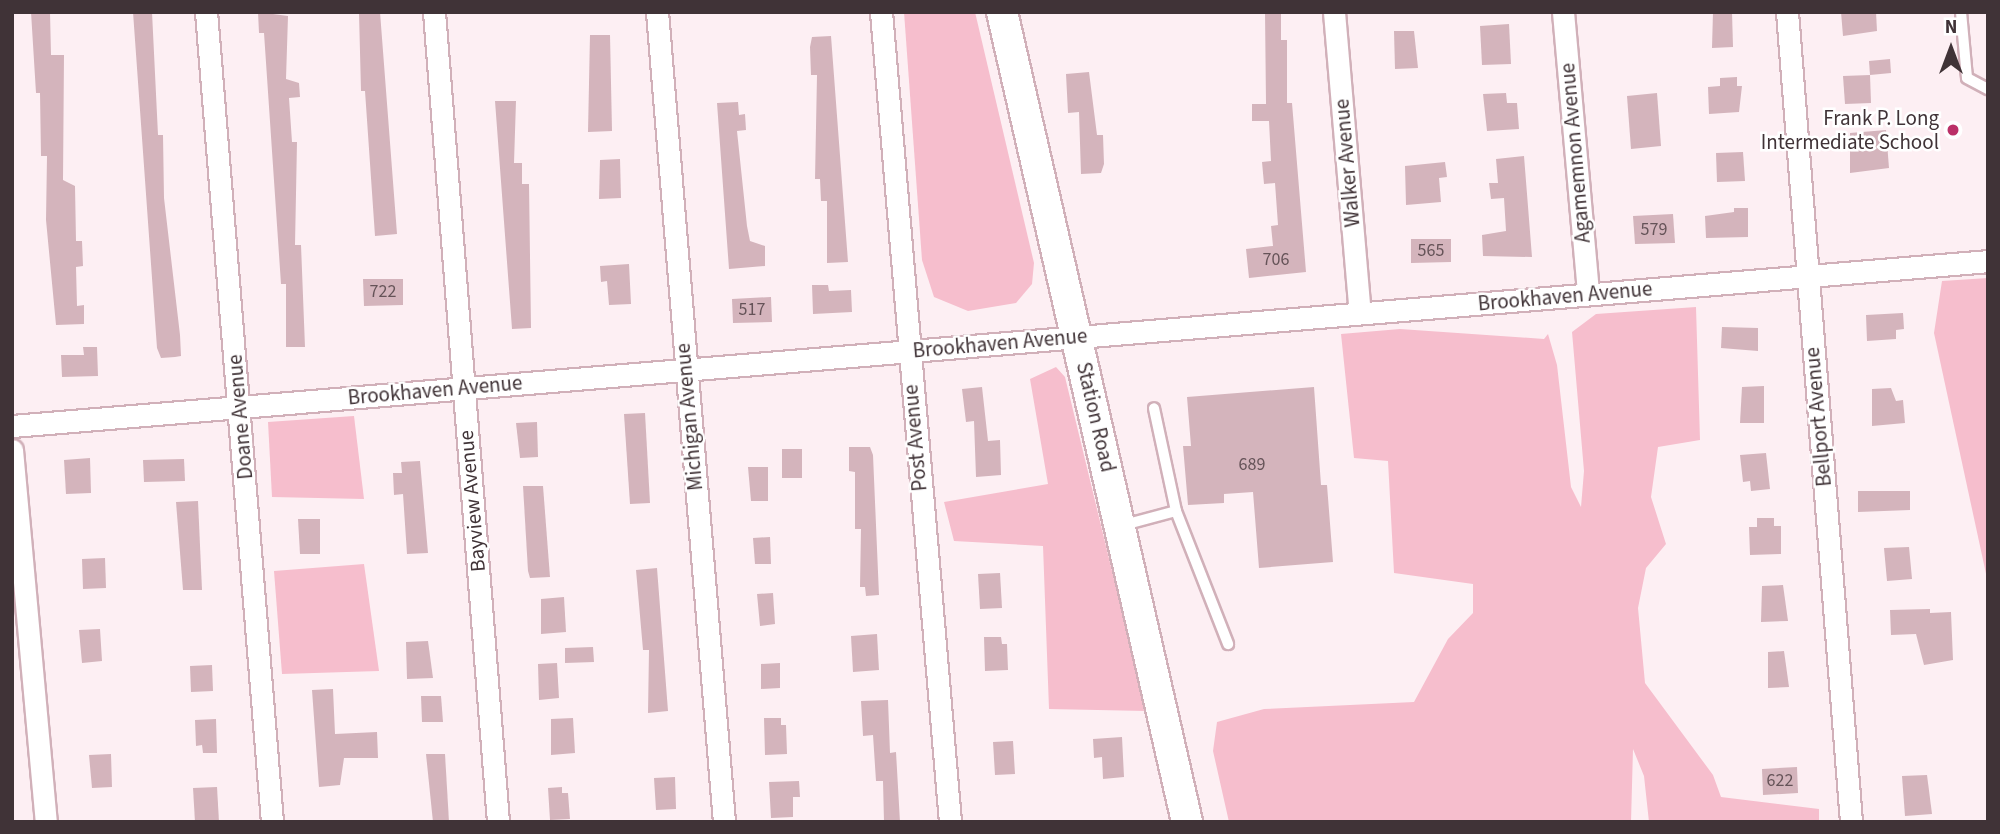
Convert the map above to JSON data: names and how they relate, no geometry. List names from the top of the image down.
{
  "streets": {
    "main road": ["Station Road"],
    "street": [
      "Agamemnon Avenue",
      "Walker Avenue",
      "Brookhaven Avenue",
      "Doane Avenue",
      "Michigan Avenue",
      "Bellport Avenue",
      "Post Avenue",
      "Bayview Avenue"
    ]
  },
  "crossings": [
    ["Agamemnon Avenue", "Brookhaven Avenue"],
    ["Walker Avenue", "Brookhaven Avenue"],
    ["Brookhaven Avenue", "Doane Avenue"],
    ["Brookhaven Avenue", "Michigan Avenue"],
    ["Brookhaven Avenue", "Station Road"],
    ["Brookhaven Avenue", "Bellport Avenue"],
    ["Brookhaven Avenue", "Post Avenue"],
    ["Brookhaven Avenue", "Bayview Avenue"]
  ],
  "places": ["Frank P. Long Intermediate School"],
  "house_numbers": [
    "579",
    "565",
    "706",
    "722",
    "517",
    "689",
    "622"
  ],
  "north": "top"
}
